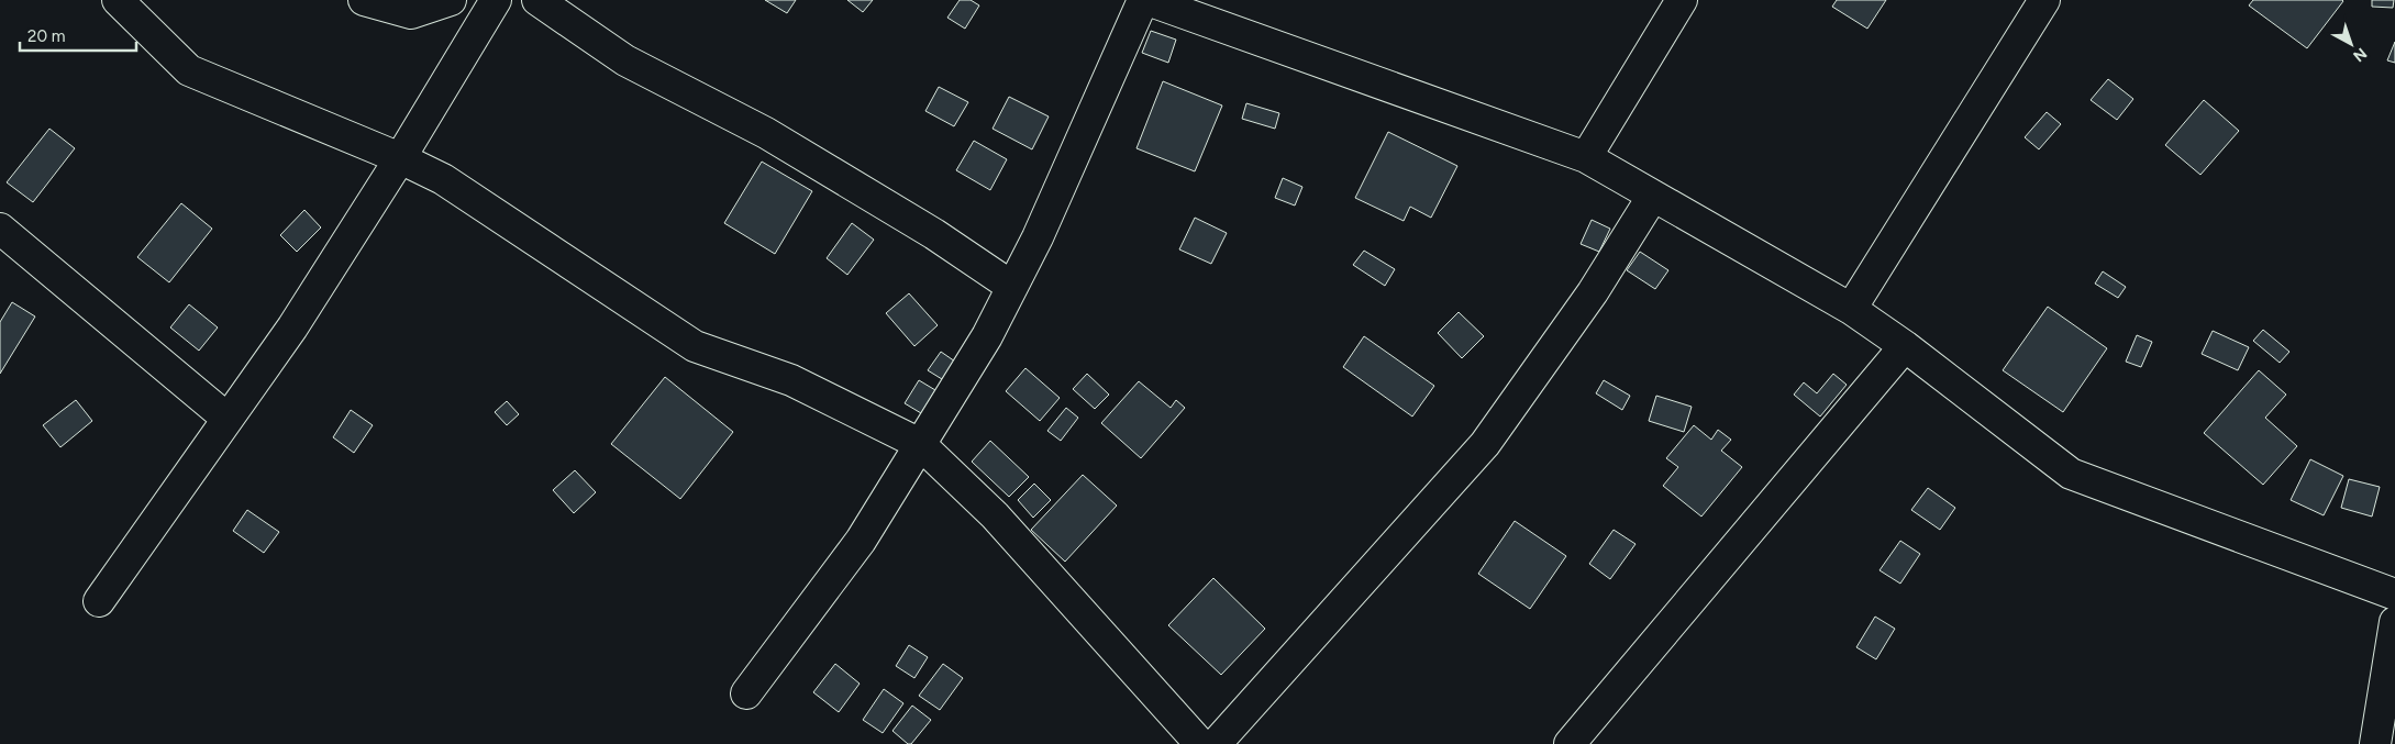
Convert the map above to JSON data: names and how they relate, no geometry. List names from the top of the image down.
{
  "scale_bar": "20 m",
  "north": "bottom right"
}
